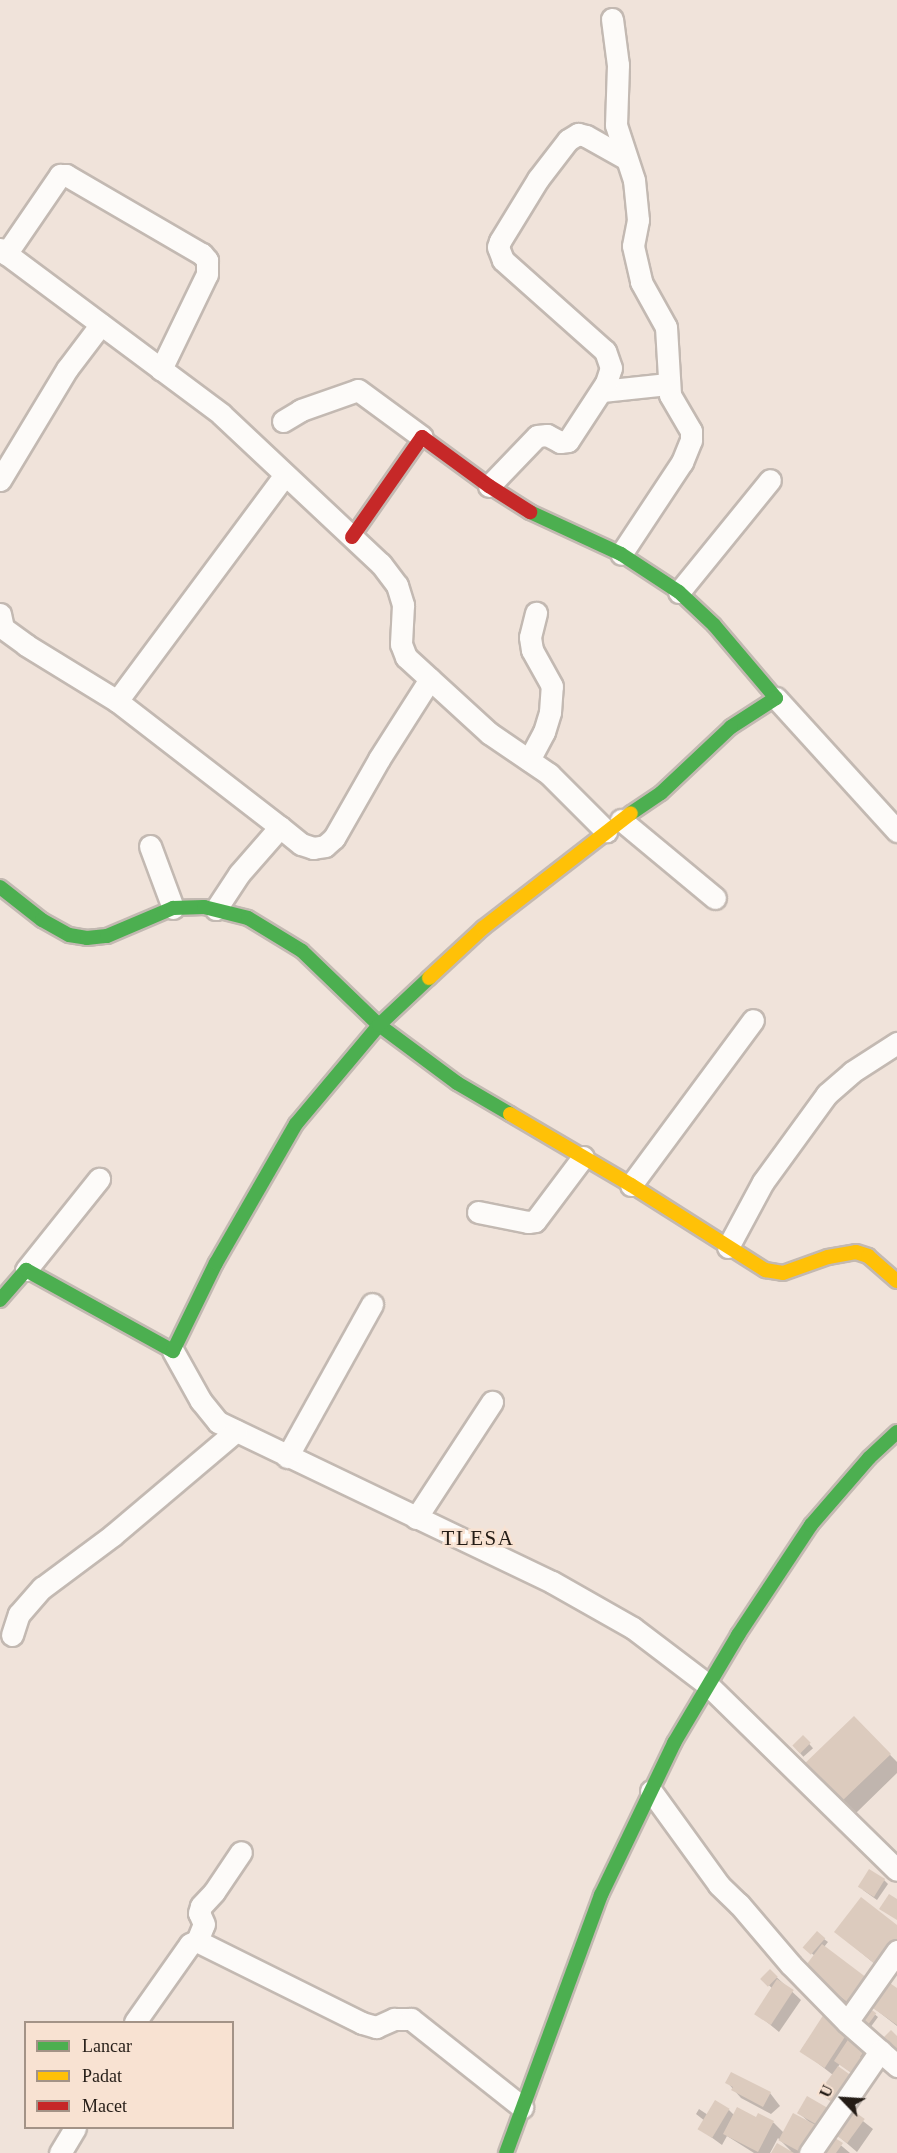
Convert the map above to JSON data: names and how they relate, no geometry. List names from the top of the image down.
{
  "districts": ["TLESA"],
  "legend": ["Lancar", "Padat", "Macet"],
  "north": "top left"
}
